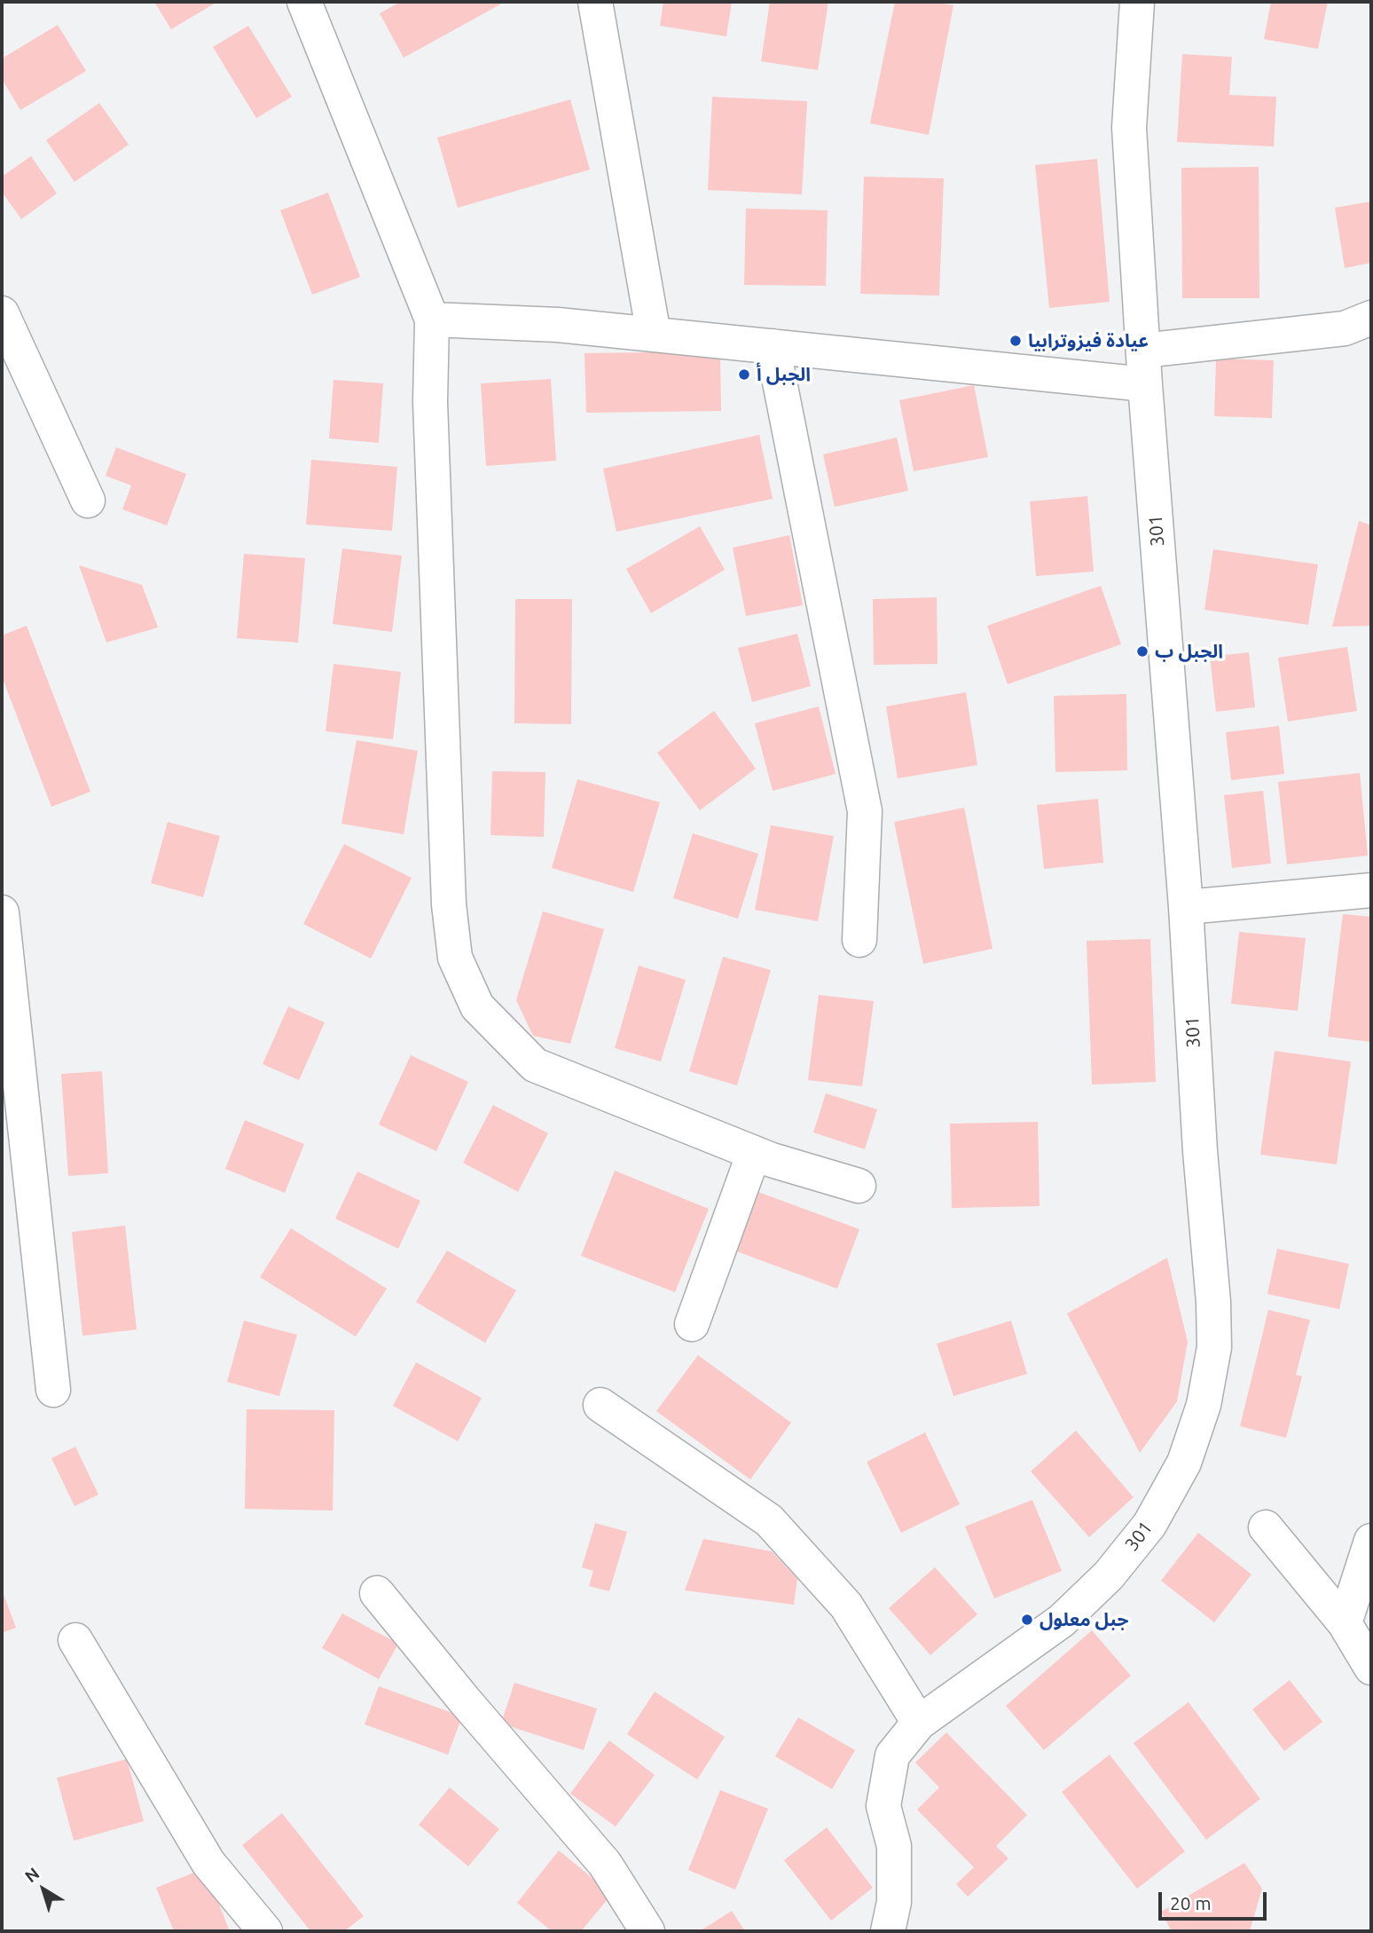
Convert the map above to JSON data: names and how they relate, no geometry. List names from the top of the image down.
{
  "streets": {
    "street": ["301"]
  },
  "places": [
    "عيادة فيزوترابيا",
    "الجبل أ",
    "الجبل ب",
    "جبل معلول"
  ],
  "scale_bar": "20 m",
  "north": "top left"
}
